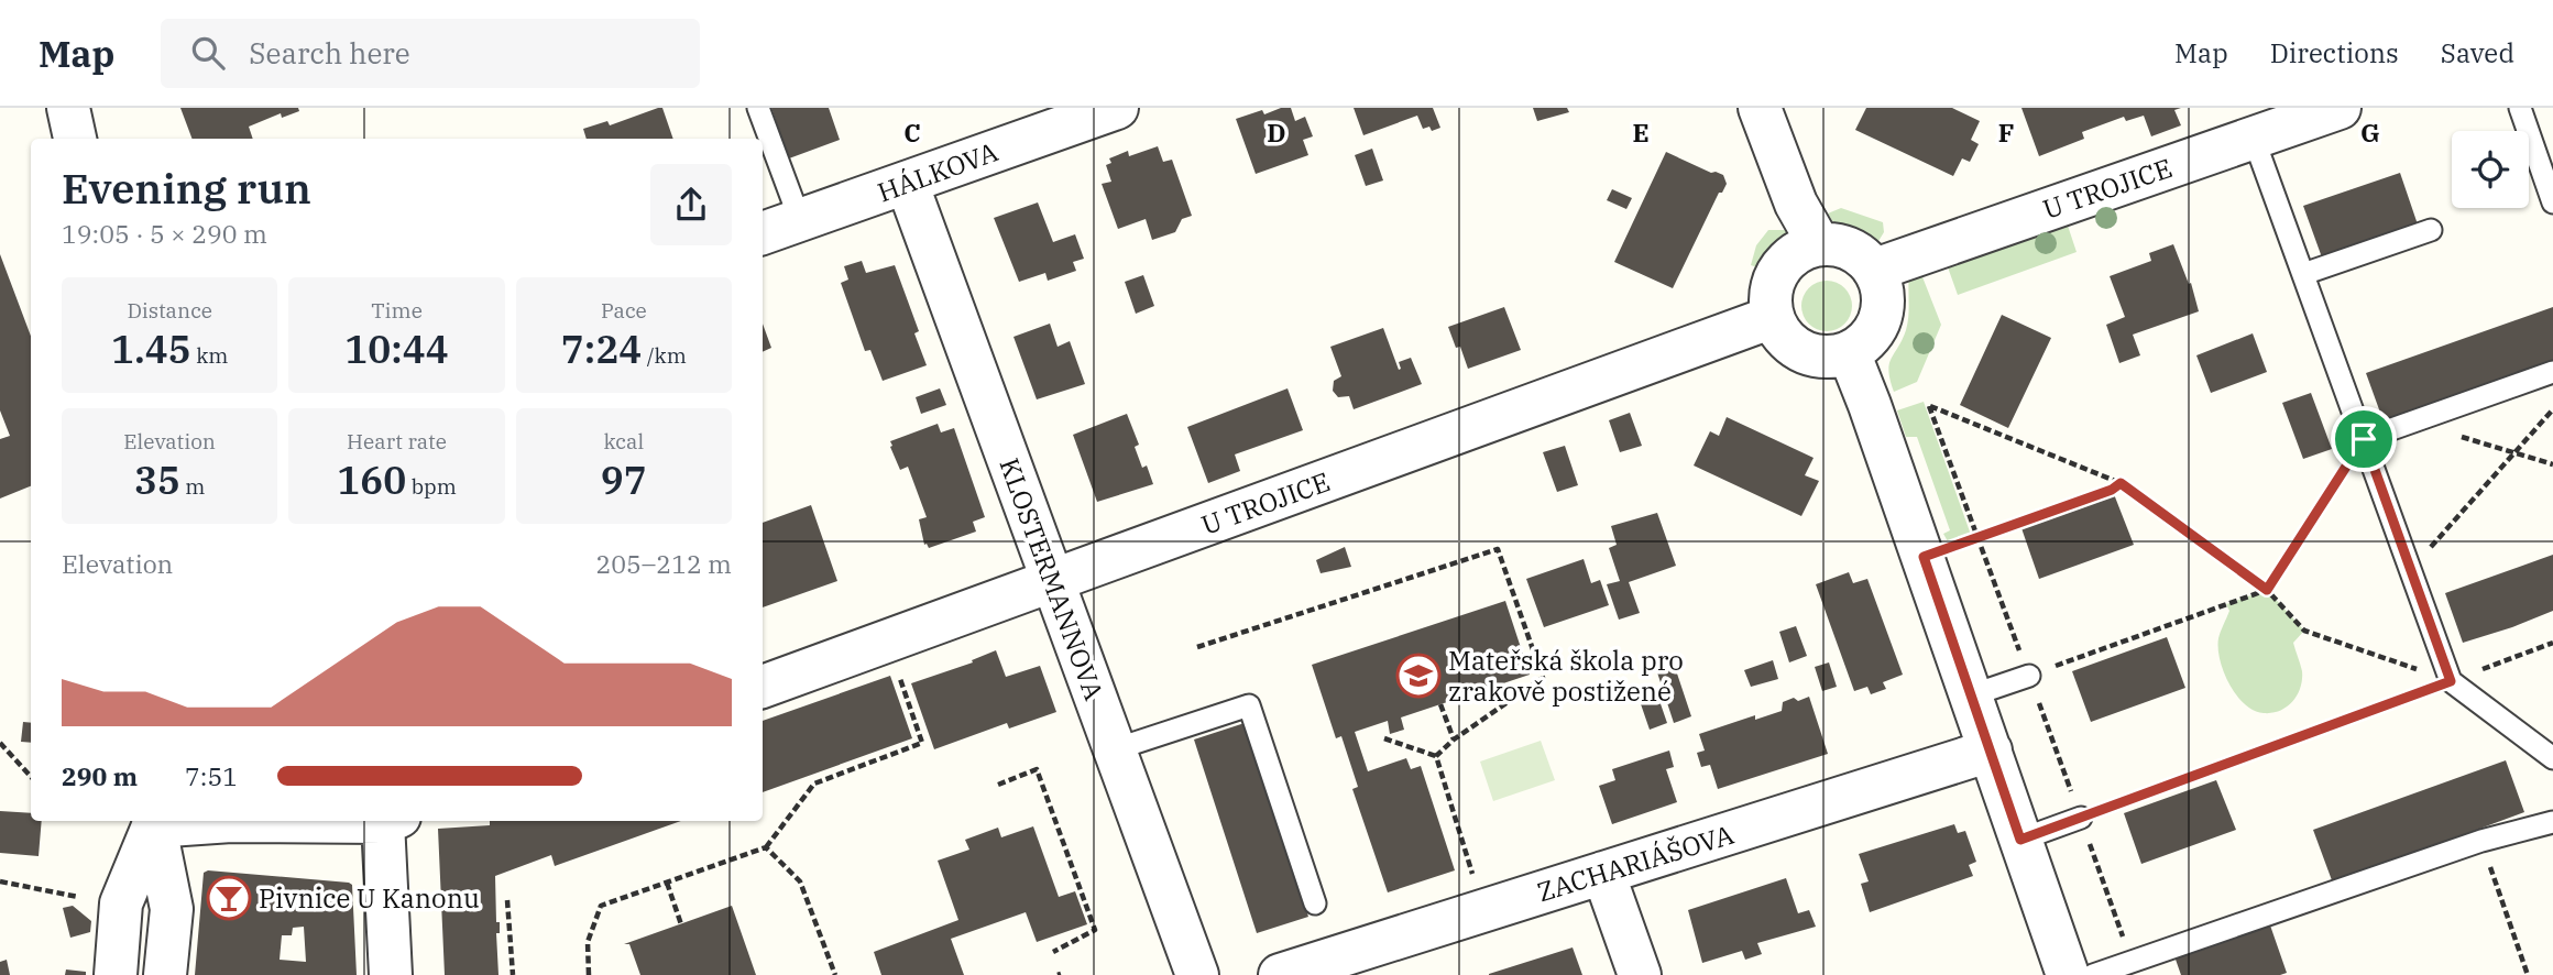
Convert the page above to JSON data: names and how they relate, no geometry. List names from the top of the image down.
{
  "streets": {
    "street": [
      "HÁLKOVA",
      "U TROJICE",
      "KLOSTERMANNOVA",
      "ZACHARIÁŠOVA"
    ]
  },
  "crossings": [
    ["HÁLKOVA", "KLOSTERMANNOVA"],
    ["U TROJICE", "KLOSTERMANNOVA"]
  ],
  "places": {
    "school or university": ["Mateřská škola pro zrakově postižené"],
    "bar": ["Pivnice U Kanonu"]
  },
  "page": {
    "header": "Map",
    "search": "Search here",
    "nav": ["Map", "Directions", "Saved"],
    "heading": ["Evening run", "19:05 · 5 × 290 m"],
    "stats": [
      ["Distance", "1.45 km"],
      ["Time", "10:44"],
      ["Pace", "7:24 /km"],
      ["Elevation", "35 m"],
      ["Heart rate", "160 bpm"],
      ["kcal", "97"]
    ],
    "chart": ["Elevation", "205–212 m"],
    "list": [
      {
        "name": "290 m",
        "note": "7:51"
      }
    ]
  },
  "grid": {
    "columns": [
      "C",
      "D",
      "E",
      "F",
      "G"
    ]
  }
}
